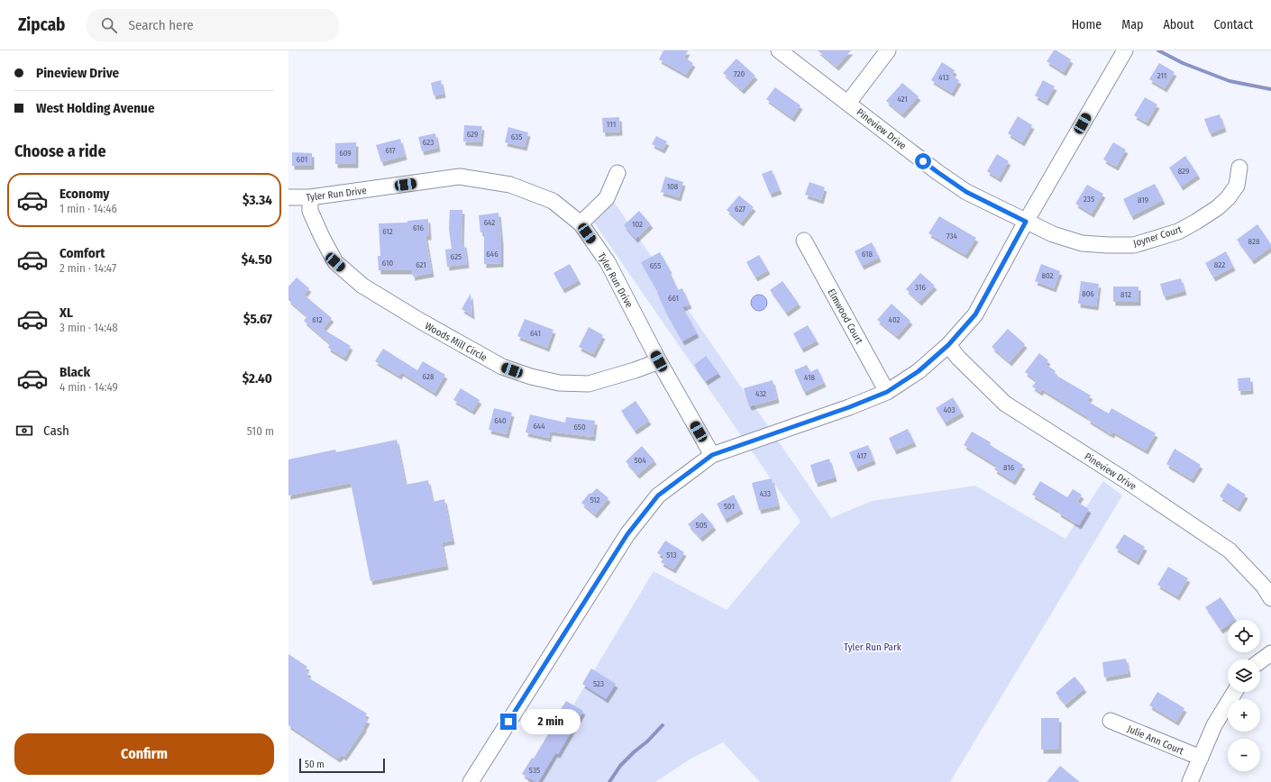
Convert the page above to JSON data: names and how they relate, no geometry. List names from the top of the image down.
{
  "streets": {
    "street": [
      "Pineview Drive",
      "Tyler Run Drive",
      "Joyner Court",
      "Elmwood Court",
      "Woods Mill Circle",
      "Julie Ann Court"
    ]
  },
  "crossings": [
    ["Pineview Drive", "Joyner Court"],
    ["Tyler Run Drive", "Woods Mill Circle"]
  ],
  "parks": ["Tyler Run Park"],
  "house_numbers": [
    "720",
    "211",
    "413",
    "421",
    "111",
    "629",
    "635",
    "623",
    "617",
    "609",
    "601",
    "829",
    "108",
    "235",
    "819",
    "627",
    "642",
    "102",
    "616",
    "612",
    "734",
    "828",
    "646",
    "618",
    "625",
    "610",
    "621",
    "822",
    "655",
    "802",
    "316",
    "806",
    "812",
    "661",
    "612",
    "402",
    "641",
    "628",
    "418",
    "432",
    "403",
    "640",
    "644",
    "650",
    "417",
    "504",
    "816",
    "433",
    "512",
    "501",
    "505",
    "513",
    "523",
    "535"
  ],
  "scale_bar": "50 m",
  "page": {
    "header": "Zipcab",
    "search": "Search here",
    "nav": [
      "Home",
      "Map",
      "About",
      "Contact"
    ],
    "banner": ["Pineview Drive", "West Holding Avenue"],
    "heading": "Choose a ride",
    "list": [
      {
        "name": "Economy",
        "note": "1 min · 14:46",
        "value": "$3.34"
      },
      {
        "name": "Comfort",
        "note": "2 min · 14:47",
        "value": "$4.50"
      },
      {
        "name": "XL",
        "note": "3 min · 14:48",
        "value": "$5.67"
      },
      {
        "name": "Black",
        "note": "4 min · 14:49",
        "value": "$2.40"
      }
    ],
    "pay": ["Cash", "510 m"],
    "map_buttons": ["+", "−"],
    "bubble": "2 min",
    "buttons": "Confirm",
    "scale": "50 m"
  }
}
